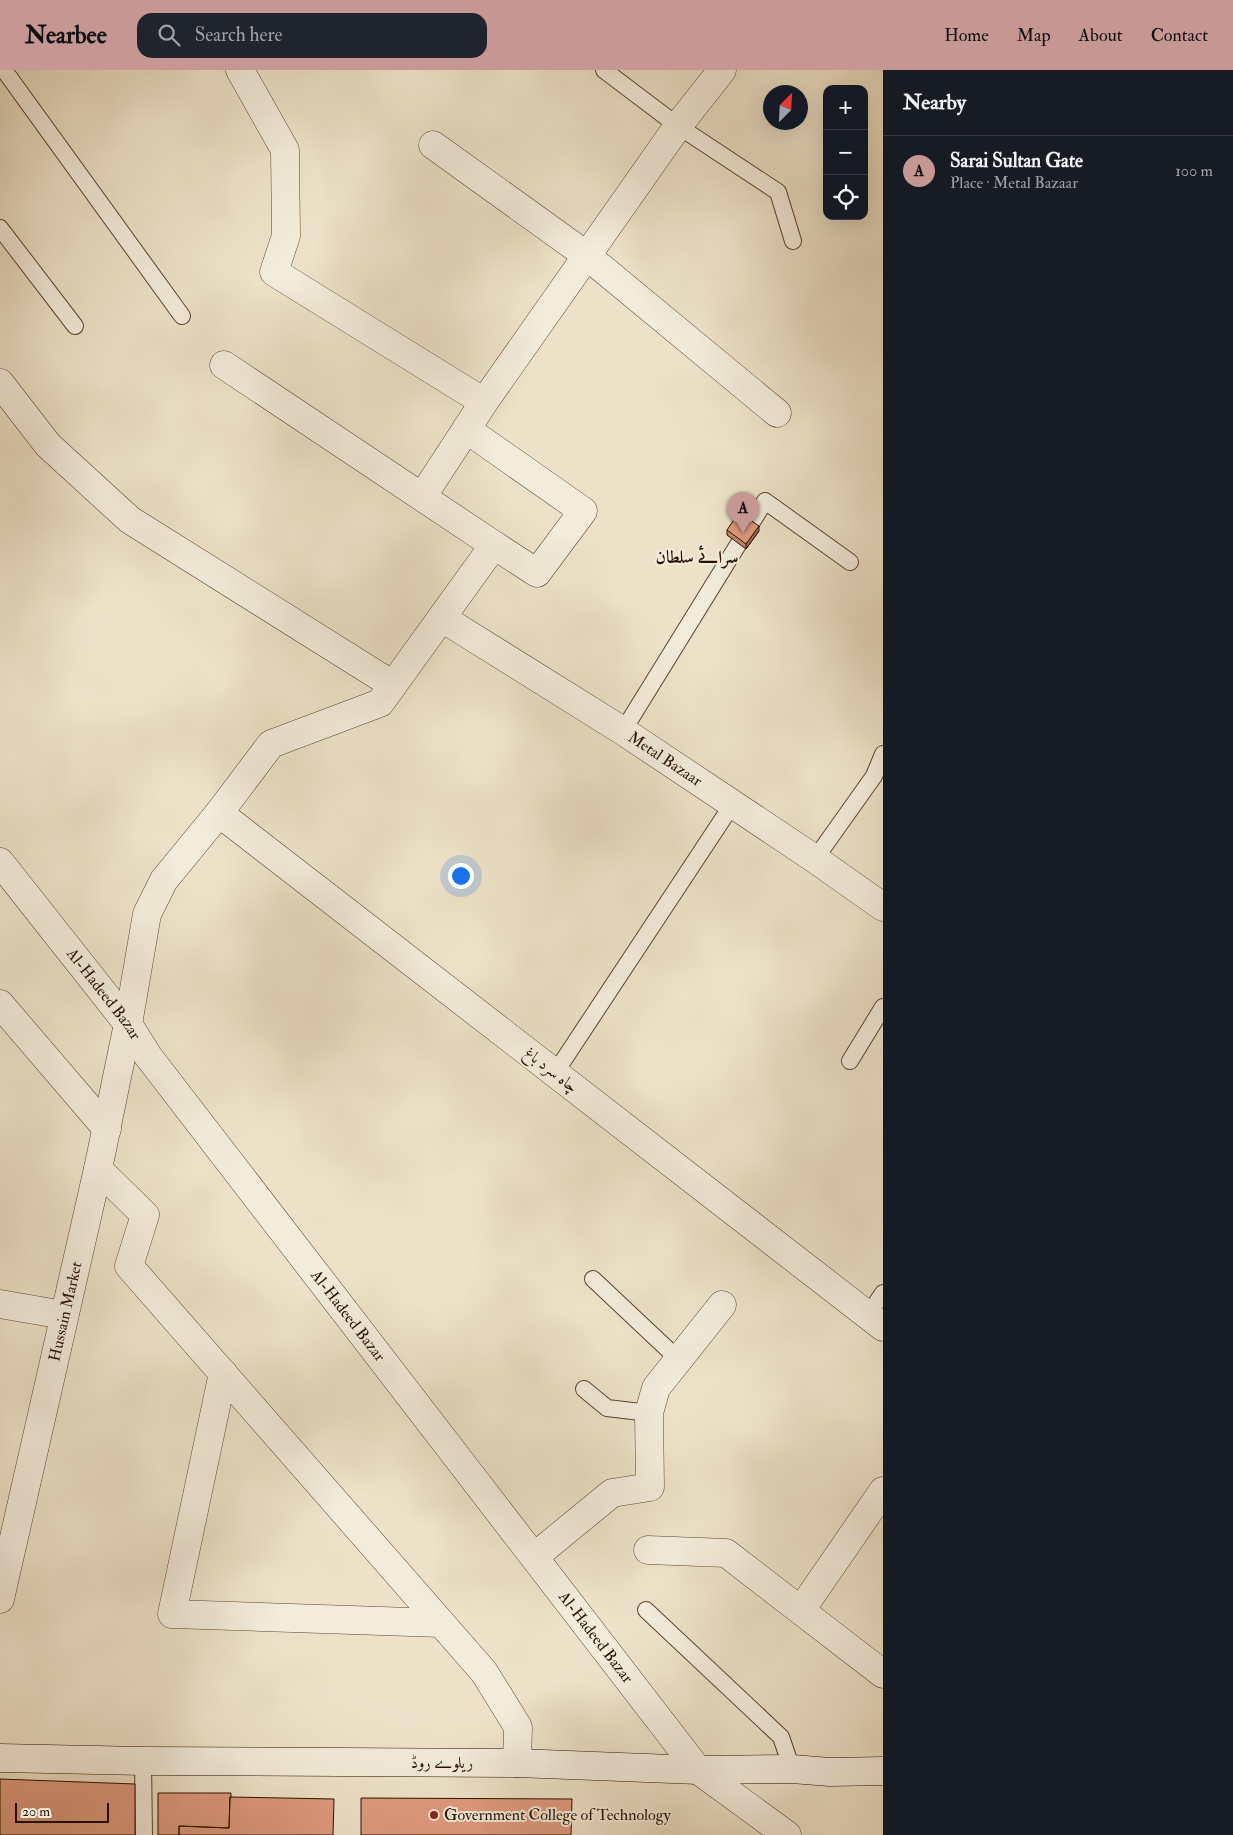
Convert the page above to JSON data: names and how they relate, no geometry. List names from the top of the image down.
{
  "streets": {
    "street": [
      "Metal Bazaar",
      "Al-Hadeed Bazar",
      "چاہ سرد باغ",
      "Hussain Market",
      "ریلوے روڈ"
    ]
  },
  "crossings": [
    ["Metal Bazaar", "Hussain Market"],
    ["Al-Hadeed Bazar", "Hussain Market"],
    ["Al-Hadeed Bazar", "ریلوے روڈ"],
    ["چاہ سرد باغ", "Hussain Market"]
  ],
  "districts": ["سرائے سلطان"],
  "places": ["Government College of Technology"],
  "scale_bar": "20 m",
  "north": "top right",
  "page": {
    "header": "Nearbee",
    "search": "Search here",
    "nav": [
      "Home",
      "Map",
      "About",
      "Contact"
    ],
    "heading": "Nearby",
    "map_buttons": ["+", "−"],
    "list": [
      {
        "mark": "A",
        "name": "Sarai Sultan Gate",
        "note": "Place · Metal Bazaar",
        "value": "100 m"
      }
    ],
    "pins": "A",
    "scale": "20 m"
  }
}
